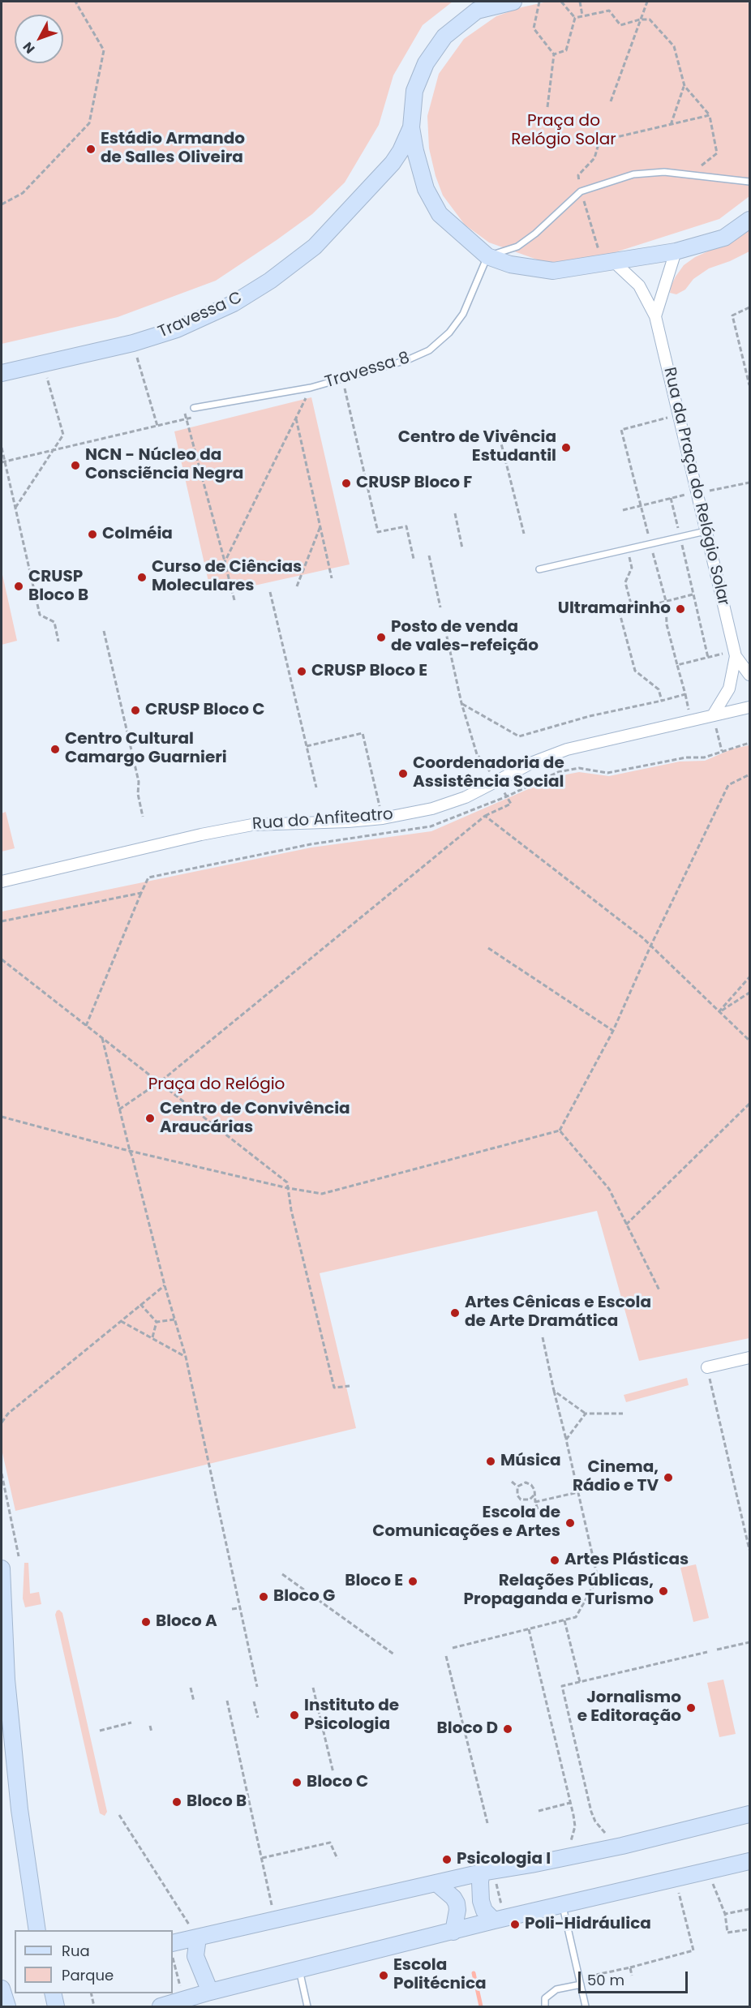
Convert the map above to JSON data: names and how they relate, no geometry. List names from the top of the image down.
{
  "streets": {
    "street": ["Travessa C", "Rua da Praça do Relógio Solar", "Rua do Anfiteatro"],
    "lane": ["Travessa 8"]
  },
  "crossings": [
    ["Rua da Praça do Relógio Solar", "Rua do Anfiteatro"]
  ],
  "parks": ["Praça do Relógio Solar", "Praça do Relógio"],
  "places": [
    "Estádio Armando de Salles Oliveira",
    "Centro de Vivência Estudantil",
    "NCN - Núcleo da Consciẽncia Negra",
    "CRUSP Bloco F",
    "Colméia",
    "Curso de Ciências Moleculares",
    "CRUSP Bloco B",
    "Ultramarinho",
    "Posto de venda de vales-refeição",
    "CRUSP Bloco E",
    "CRUSP Bloco C",
    "Centro Cultural Camargo Guarnieri",
    "Coordenadoria de Assistência Social",
    "Centro de Convivência Araucárias",
    "Artes Cênicas e Escola de Arte Dramática",
    "Música",
    "Cinema, Rádio e TV",
    "Escola de Comunicações e Artes",
    "Artes Plásticas",
    "Bloco E",
    "Relações Públicas, Propaganda e Turismo",
    "Bloco G",
    "Bloco A",
    "Jornalismo e Editoração",
    "Instituto de Psicologia",
    "Bloco D",
    "Bloco C",
    "Bloco B",
    "Psicologia I",
    "Poli-Hidráulica",
    "Escola Politécnica"
  ],
  "legend": ["Rua", "Parque"],
  "scale_bar": "50 m",
  "north": "bottom left"
}
